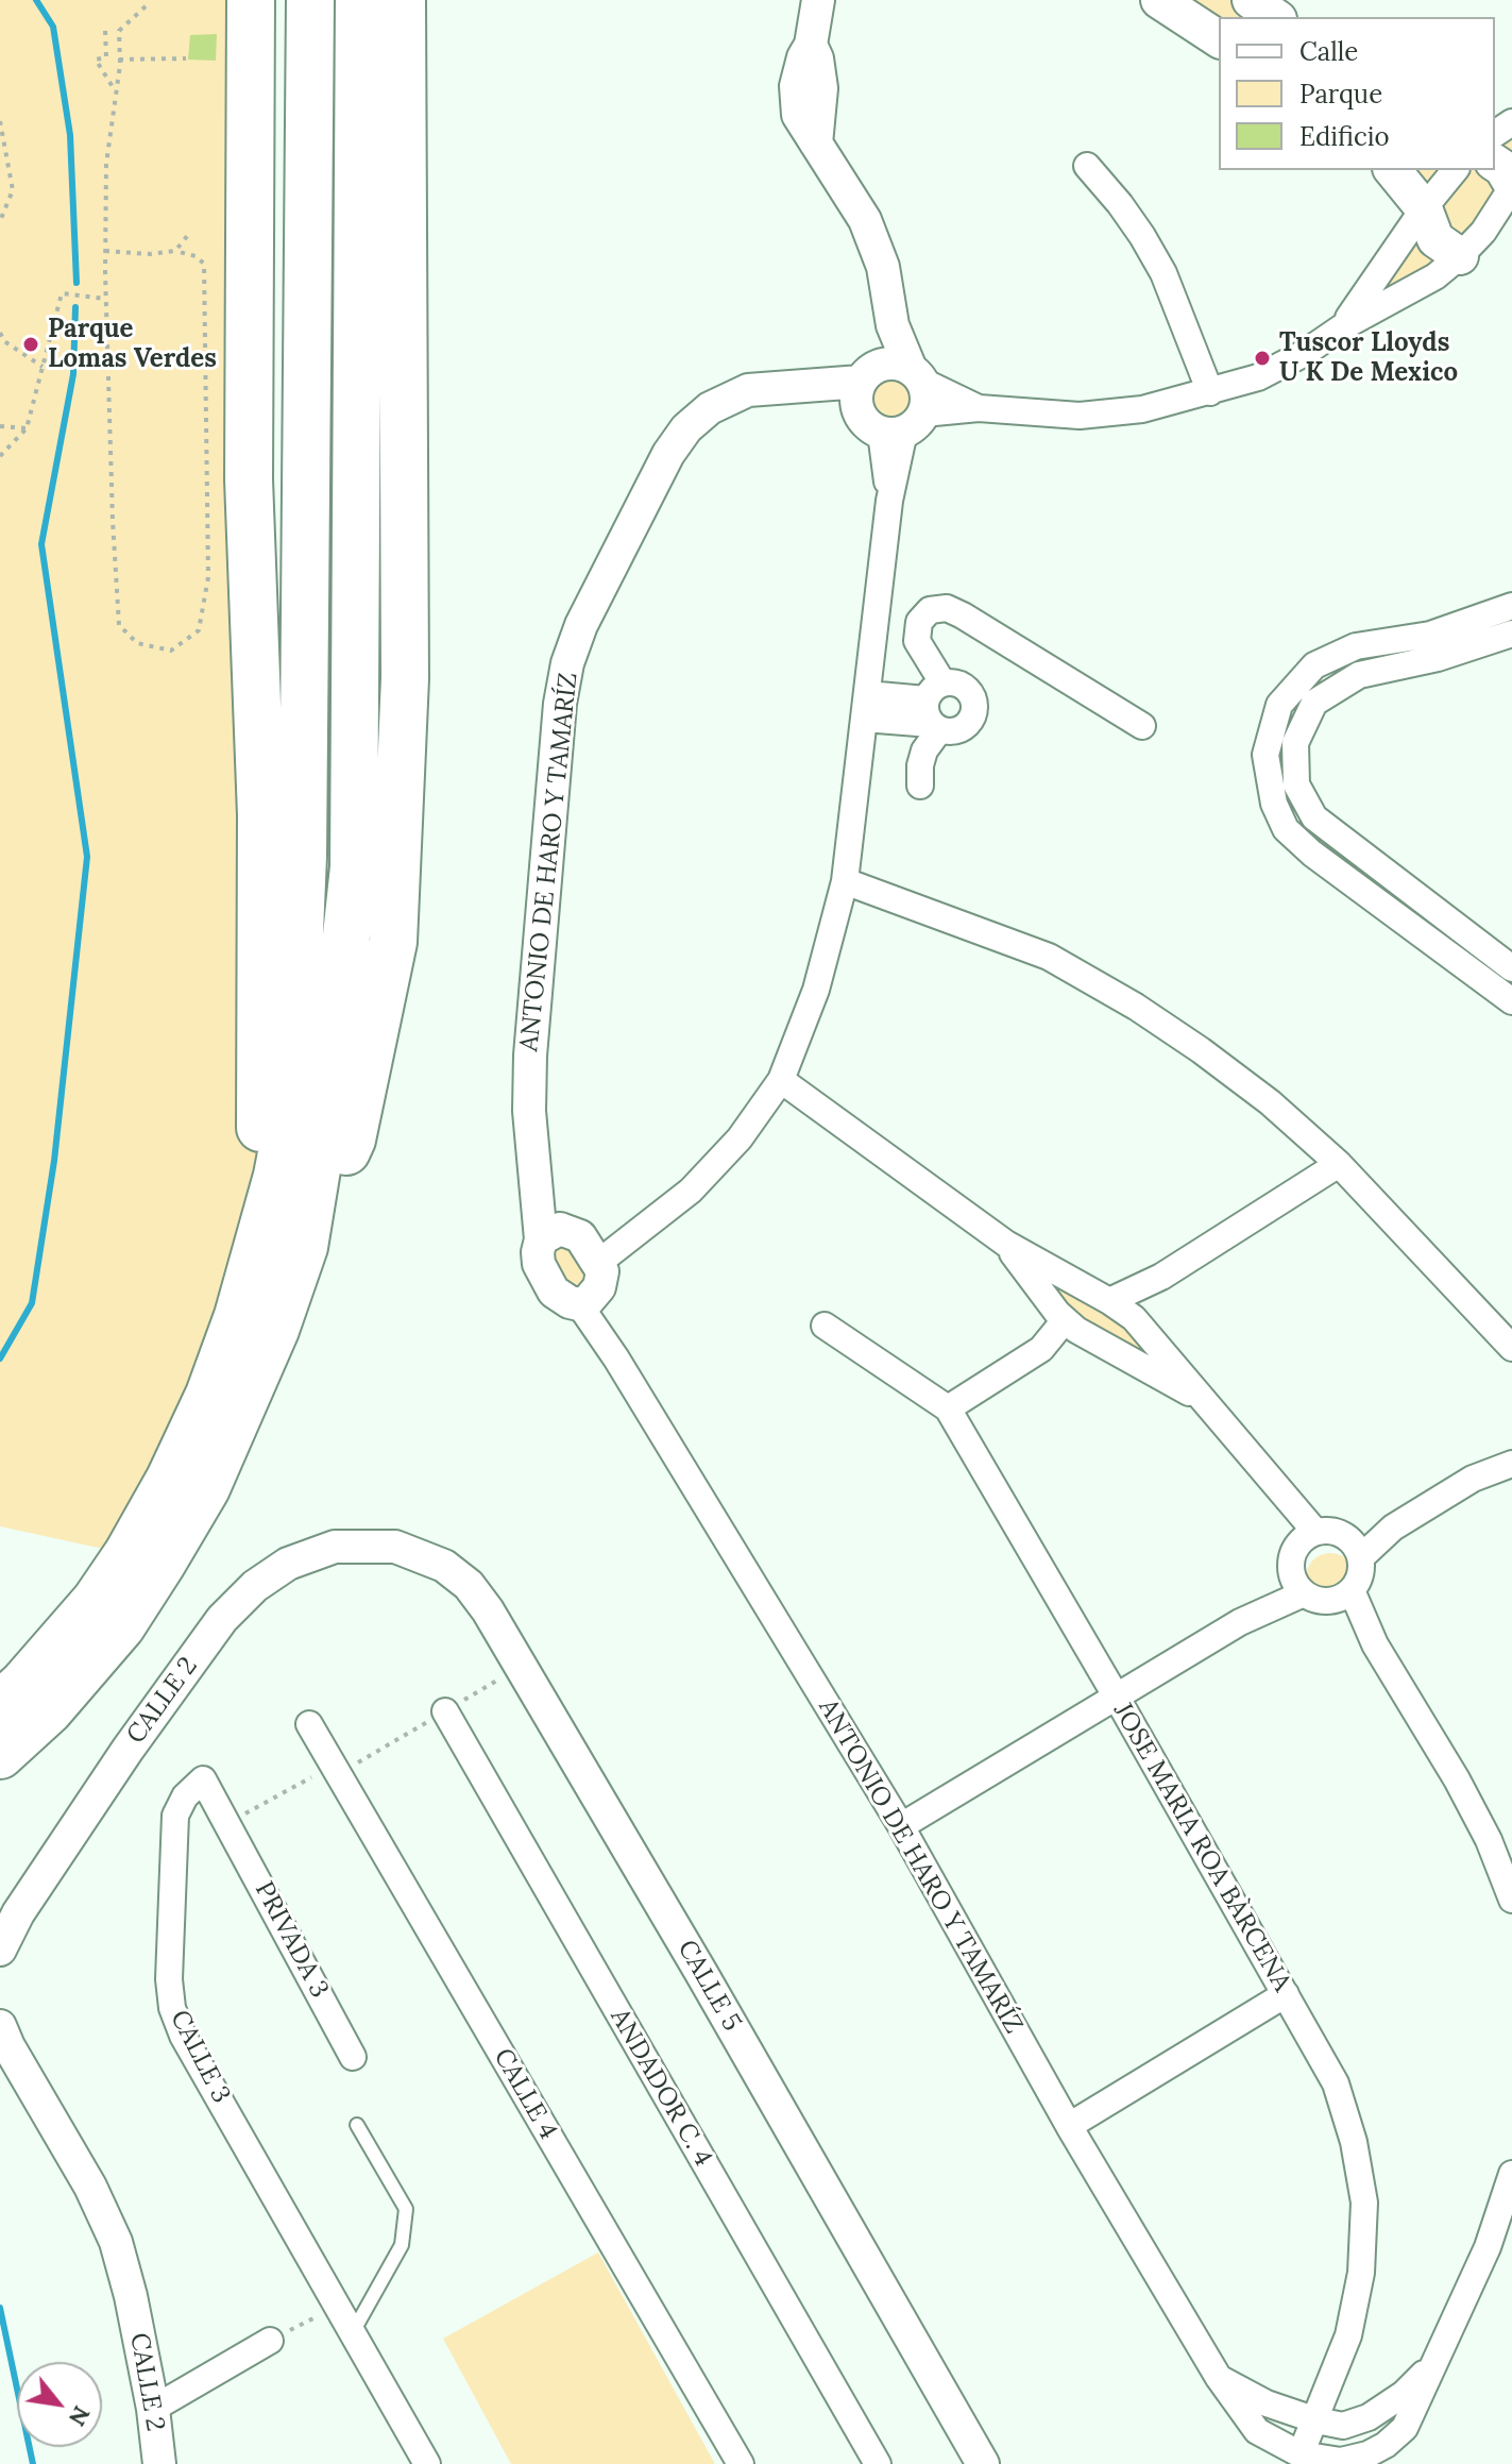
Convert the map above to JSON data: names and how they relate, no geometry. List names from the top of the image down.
{
  "streets": {
    "street": [
      "ANTONIO DE HARO Y TAMARÍZ",
      "CALLE 2",
      "JOSE MARIA ROA BÀRCENA",
      "PRIVADA 3",
      "CALLE 5",
      "CALLE 3",
      "ANDADOR C. 4",
      "CALLE 4"
    ]
  },
  "crossings": [
    ["ANTONIO DE HARO Y TAMARÍZ", "JOSE MARIA ROA BÀRCENA"],
    ["CALLE 2", "CALLE 5"],
    ["PRIVADA 3", "CALLE 3"]
  ],
  "places": ["Parque Lomas Verdes", "Tuscor Lloyds U K De Mexico"],
  "legend": ["Calle", "Parque", "Edificio"],
  "north": "bottom right"
}
